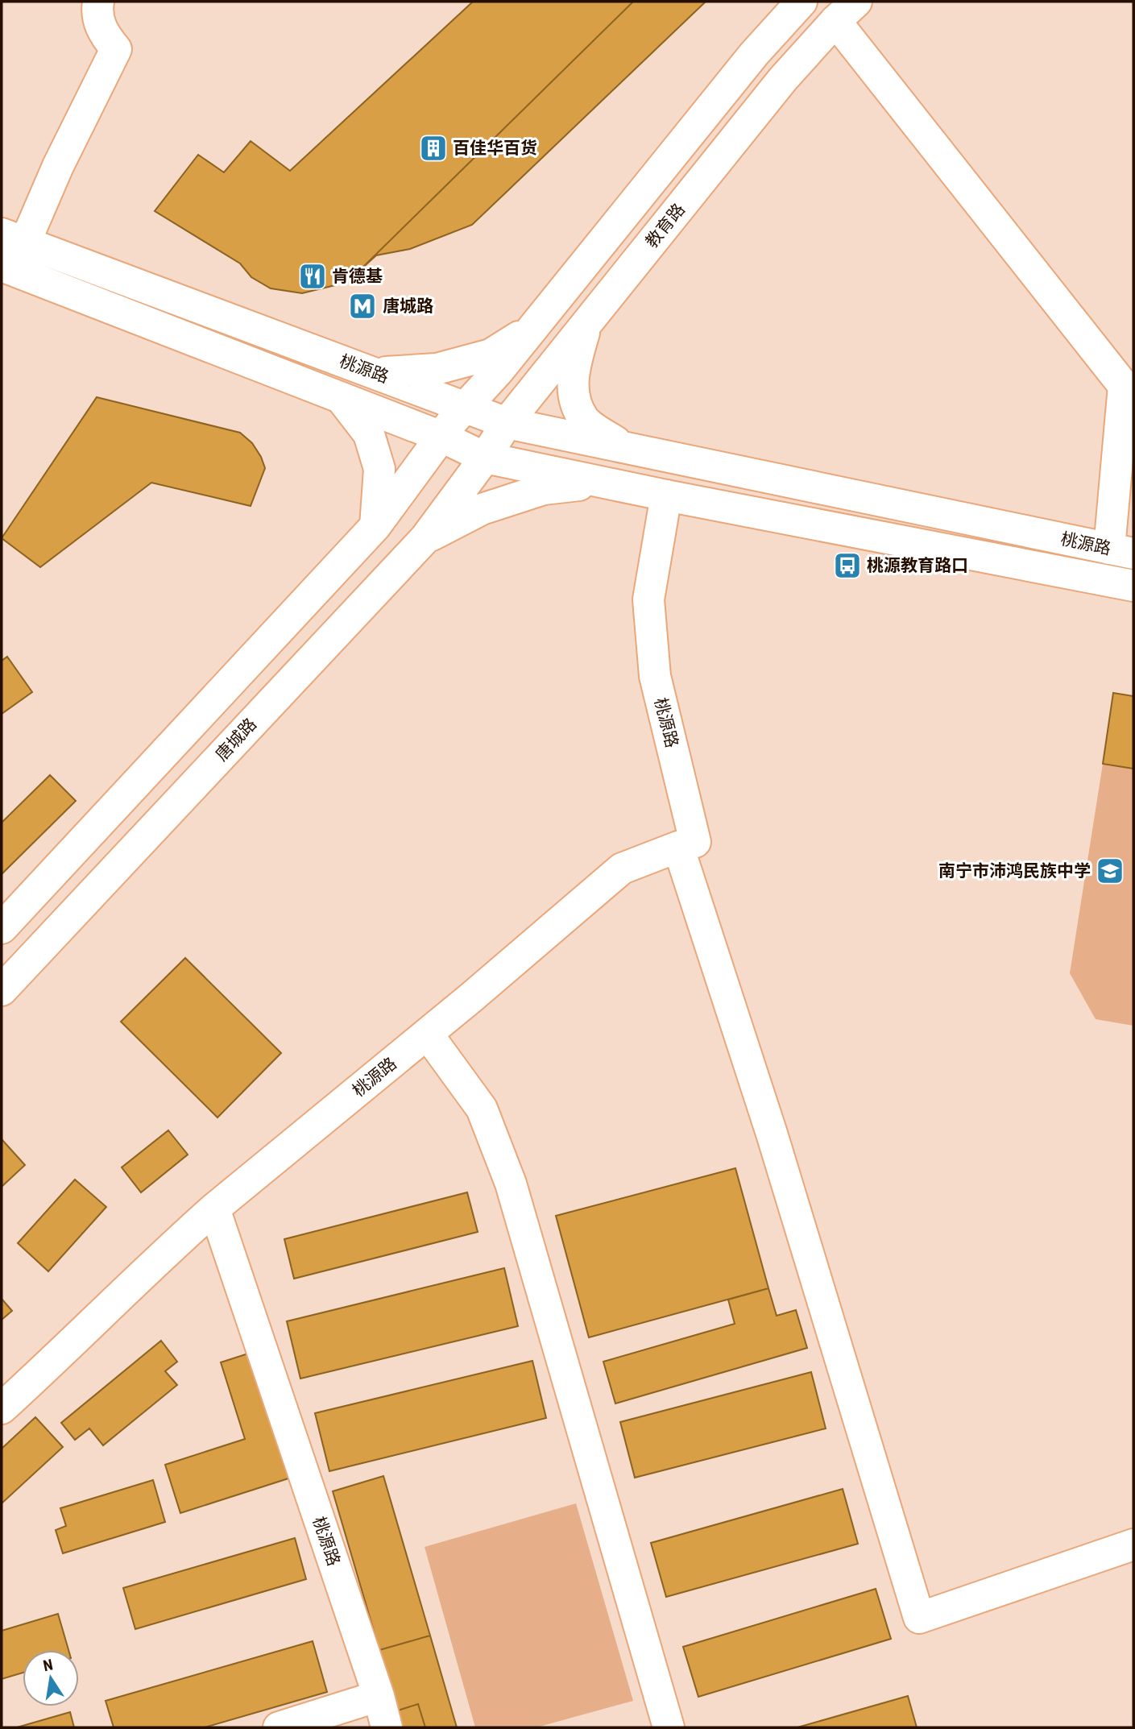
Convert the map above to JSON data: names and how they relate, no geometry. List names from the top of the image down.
{
  "streets": {
    "main road": ["教育路", "桃源路", "唐城路"]
  },
  "crossings": [
    ["教育路", "桃源路"],
    ["教育路", "唐城路"],
    ["桃源路", "唐城路"]
  ],
  "places": {
    "building": ["百佳华百货"],
    "restaurant": ["肯德基"],
    "metro station": ["唐城路"],
    "bus stop": ["桃源教育路口"],
    "school or university": ["南宁市沛鸿民族中学"]
  },
  "north": "top"
}
